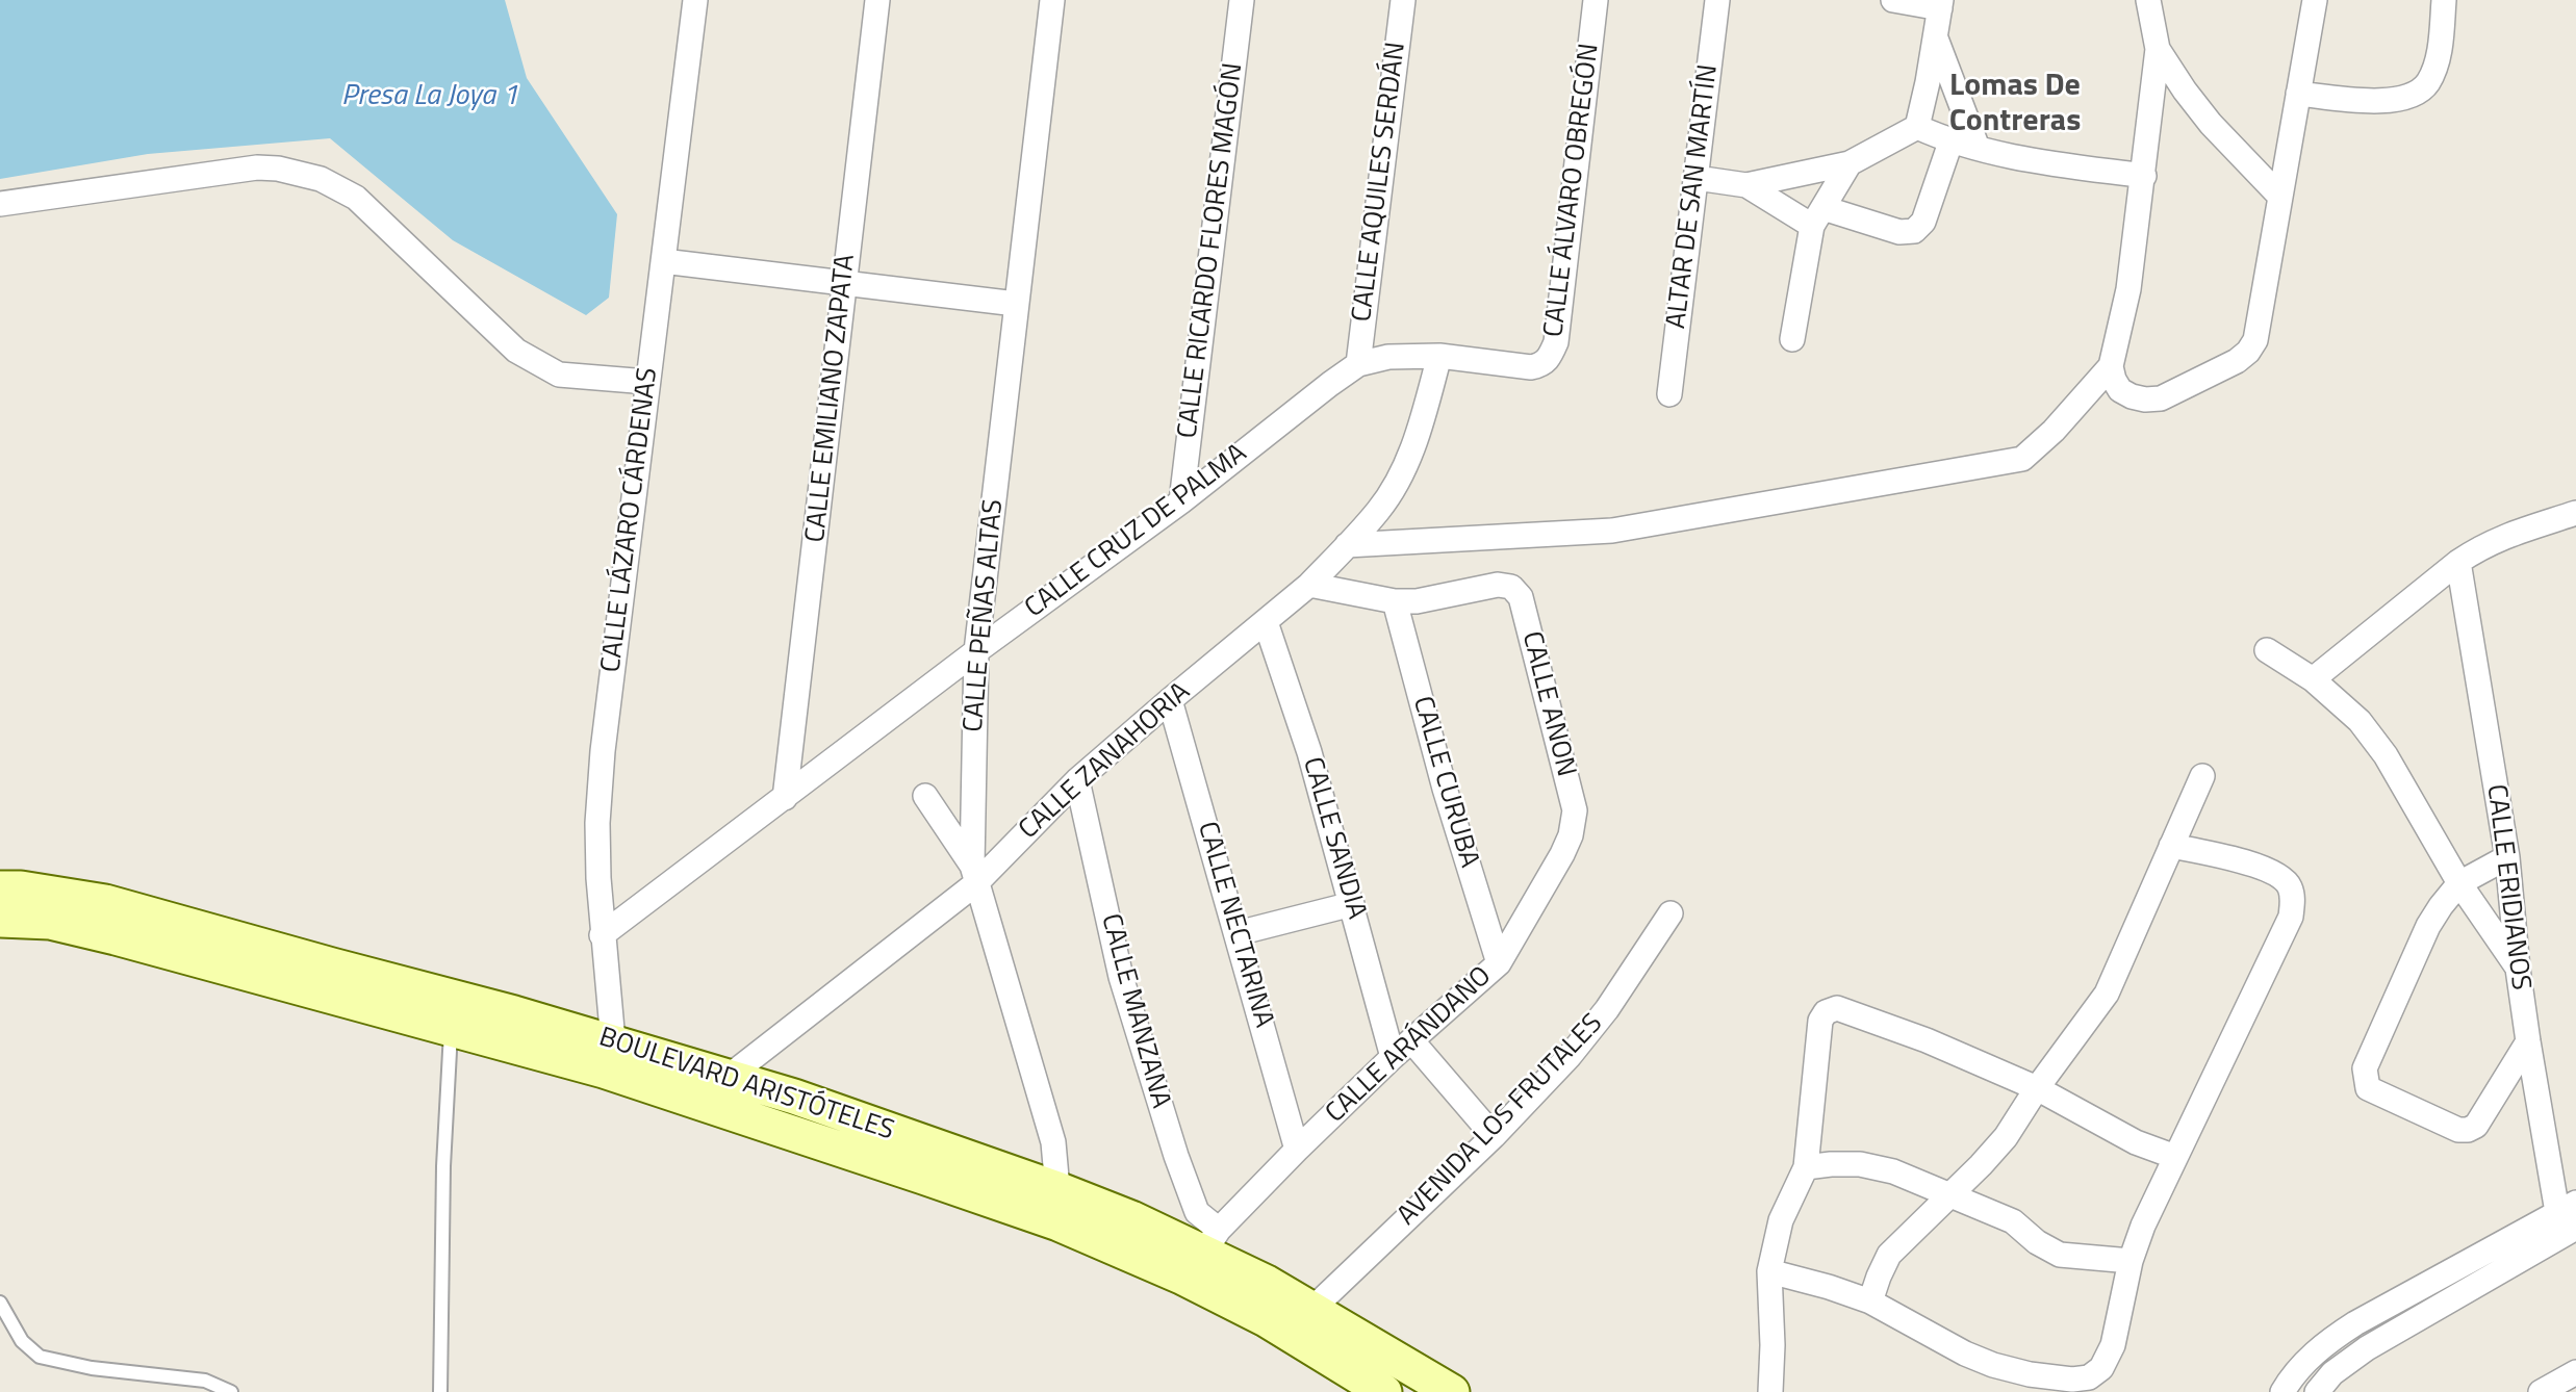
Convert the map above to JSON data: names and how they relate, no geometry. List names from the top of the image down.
{
  "streets": {
    "street": [
      "CALLE AQUILES SERDÁN",
      "CALLE ÁLVARO OBREGÓN",
      "ALTAR DE SAN MARTÍN",
      "CALLE RICARDO FLORES MAGÓN",
      "CALLE EMILIANO ZAPATA",
      "CALLE LÁZARO CÁRDENAS",
      "CALLE CRUZ DE PALMA",
      "CALLE PEÑAS ALTAS",
      "CALLE ANON",
      "CALLE ZANAHORIA",
      "CALLE CURUBA",
      "CALLE SANDIA",
      "CALLE ERIDIANOS",
      "CALLE NECTARINA",
      "CALLE MANZANA",
      "CALLE ARÁNDANO",
      "BOULEVARD ARISTÓTELES",
      "AVENIDA LOS FRUTALES"
    ]
  },
  "crossings": [
    ["CALLE AQUILES SERDÁN", "CALLE CRUZ DE PALMA"],
    ["CALLE ÁLVARO OBREGÓN", "CALLE CRUZ DE PALMA"],
    ["CALLE RICARDO FLORES MAGÓN", "CALLE CRUZ DE PALMA"],
    ["CALLE EMILIANO ZAPATA", "CALLE CRUZ DE PALMA"],
    ["CALLE LÁZARO CÁRDENAS", "CALLE CRUZ DE PALMA"],
    ["CALLE LÁZARO CÁRDENAS", "BOULEVARD ARISTÓTELES"],
    ["CALLE CRUZ DE PALMA", "CALLE PEÑAS ALTAS"],
    ["CALLE CRUZ DE PALMA", "CALLE ZANAHORIA"],
    ["CALLE PEÑAS ALTAS", "CALLE ZANAHORIA"],
    ["CALLE PEÑAS ALTAS", "BOULEVARD ARISTÓTELES"],
    ["CALLE ANON", "CALLE CURUBA"],
    ["CALLE ANON", "CALLE ARÁNDANO"],
    ["CALLE ZANAHORIA", "CALLE SANDIA"],
    ["CALLE ZANAHORIA", "CALLE NECTARINA"],
    ["CALLE ZANAHORIA", "CALLE MANZANA"],
    ["CALLE ZANAHORIA", "BOULEVARD ARISTÓTELES"],
    ["CALLE CURUBA", "CALLE ARÁNDANO"],
    ["CALLE SANDIA", "CALLE ARÁNDANO"],
    ["CALLE NECTARINA", "CALLE ARÁNDANO"],
    ["CALLE MANZANA", "CALLE ARÁNDANO"],
    ["CALLE MANZANA", "BOULEVARD ARISTÓTELES"],
    ["CALLE ARÁNDANO", "BOULEVARD ARISTÓTELES"],
    ["BOULEVARD ARISTÓTELES", "AVENIDA LOS FRUTALES"]
  ],
  "districts": ["Lomas De Contreras"],
  "water": ["Presa La Joya 1"]
}
